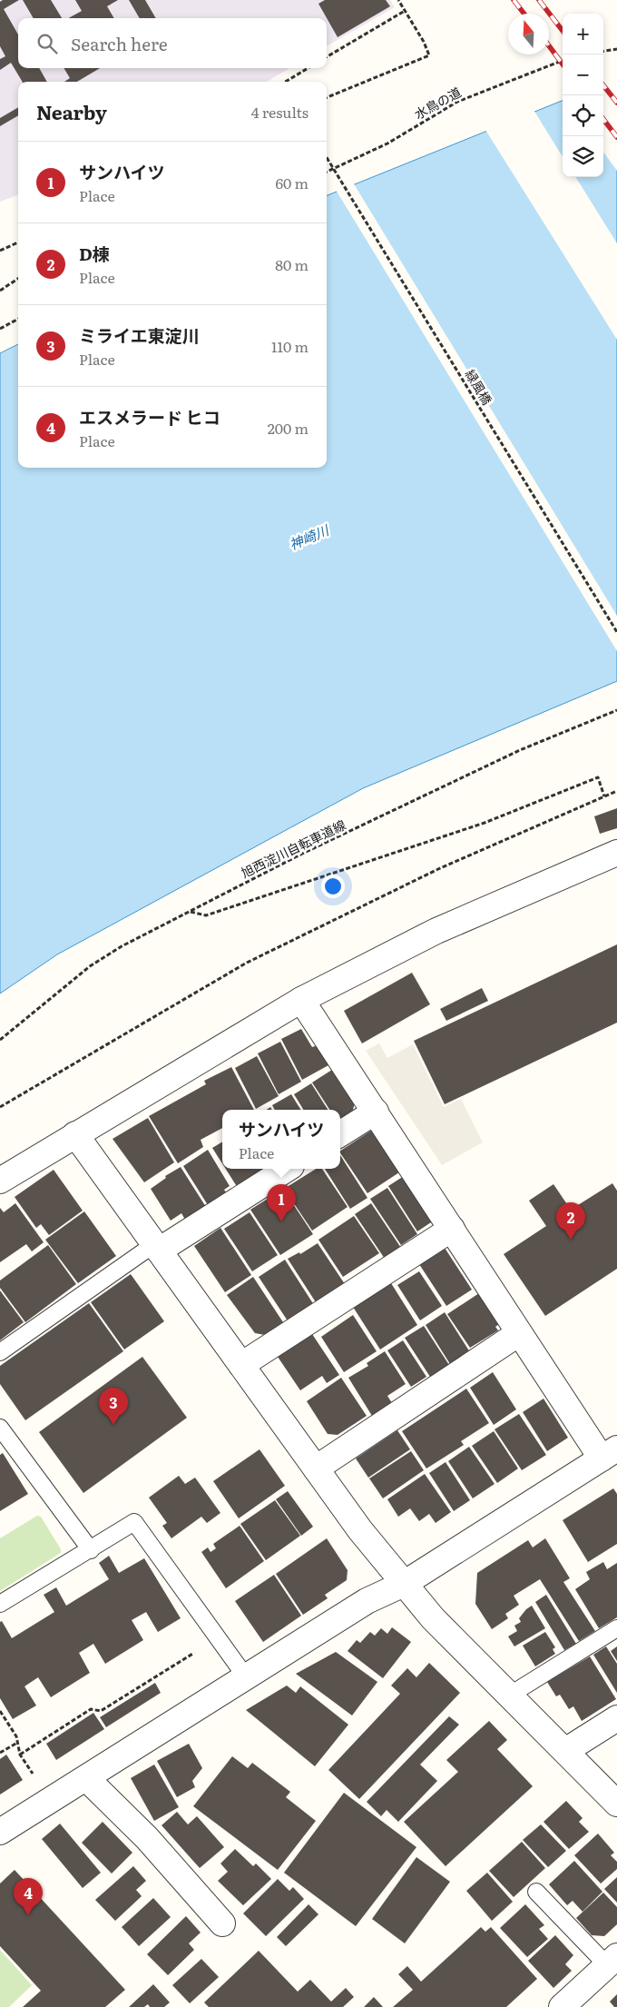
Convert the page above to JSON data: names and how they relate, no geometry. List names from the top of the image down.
{
  "streets": {
    "path": ["水鳥の道", "緑風橋", "旭西淀川自転車道線"]
  },
  "water": ["神崎川"],
  "north": "top",
  "page": {
    "map_buttons": ["+", "−"],
    "search": "Search here",
    "heading": ["Nearby", "4 results"],
    "list": [
      {
        "mark": "1",
        "name": "サンハイツ",
        "note": "Place",
        "value": "60 m"
      },
      {
        "mark": "2",
        "name": "D棟",
        "note": "Place",
        "value": "80 m"
      },
      {
        "mark": "3",
        "name": "ミライエ東淀川",
        "note": "Place",
        "value": "110 m"
      },
      {
        "mark": "4",
        "name": "エスメラード ヒコ",
        "note": "Place",
        "value": "200 m"
      }
    ],
    "popup": ["サンハイツ", "Place"],
    "pins": [
      "1",
      "2",
      "3",
      "4"
    ]
  }
}
